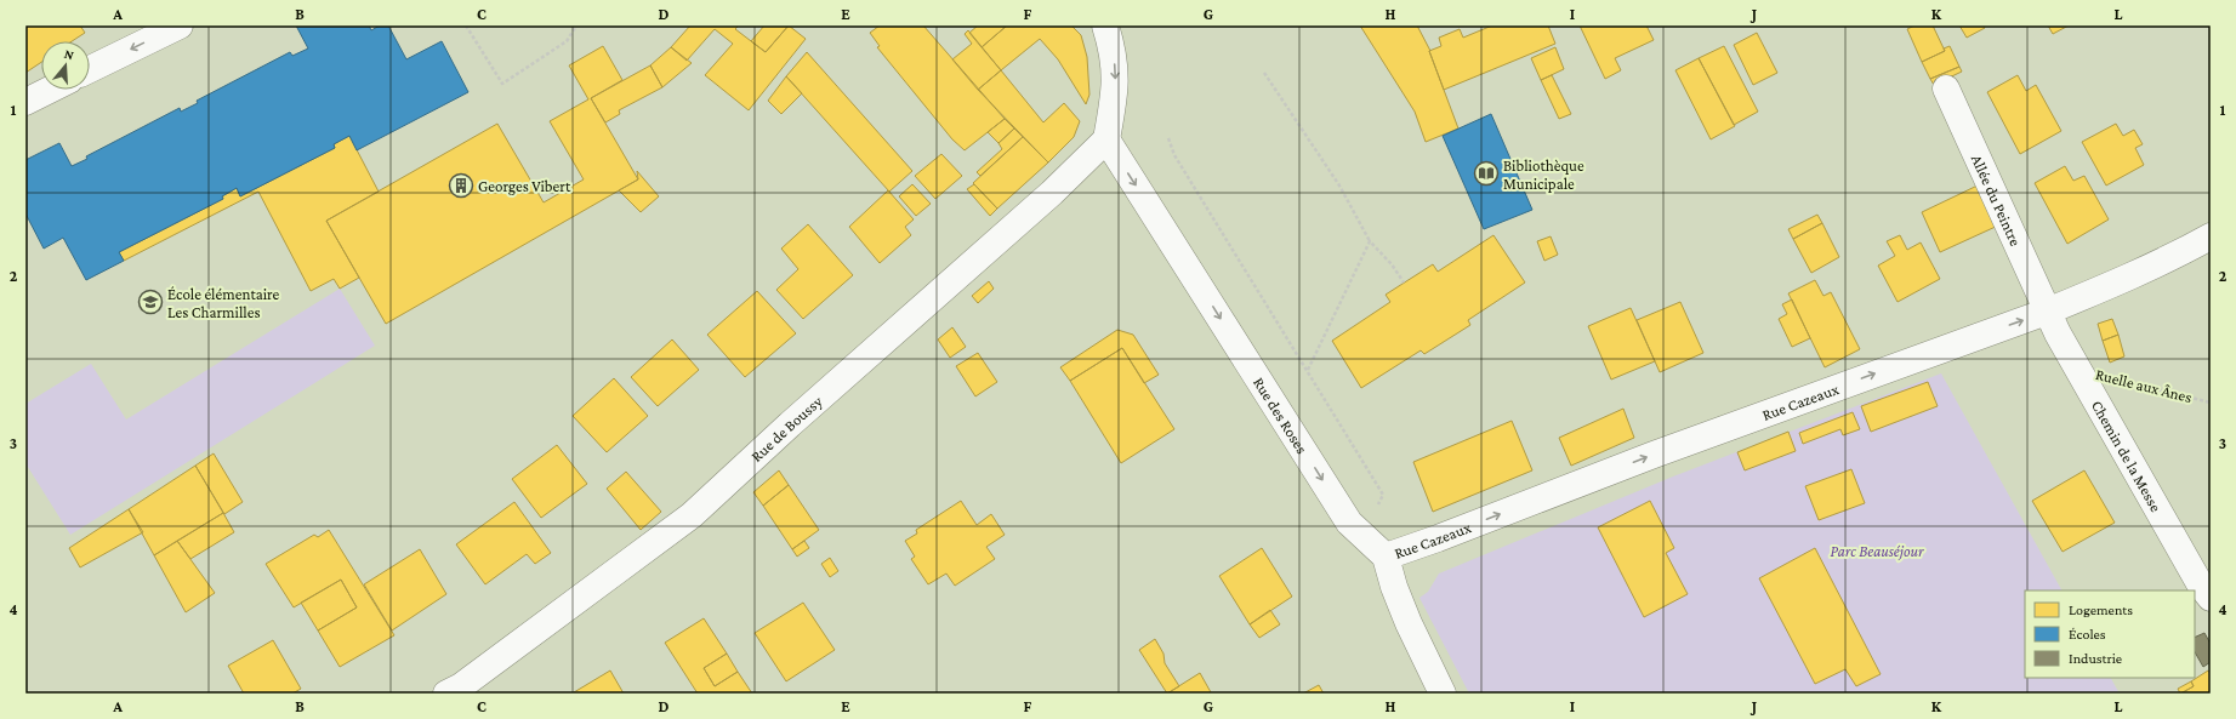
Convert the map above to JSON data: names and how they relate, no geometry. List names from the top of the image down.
{
  "streets": {
    "street": [
      "Allée du Peintre",
      "Rue Cazeaux",
      "Rue des Roses",
      "Rue de Boussy",
      "Chemin de la Messe"
    ],
    "path": ["Ruelle aux Ânes"]
  },
  "crossings": [
    ["Allée du Peintre", "Rue Cazeaux"],
    ["Allée du Peintre", "Chemin de la Messe"],
    ["Ruelle aux Ânes", "Chemin de la Messe"],
    ["Rue Cazeaux", "Rue des Roses"],
    ["Rue Cazeaux", "Chemin de la Messe"],
    ["Rue des Roses", "Rue de Boussy"]
  ],
  "one_way": ["Rue Cazeaux", "Rue des Roses"],
  "parks": ["Parc Beauséjour"],
  "places": {
    "library": ["Bibliothèque Municipale"],
    "building": ["Georges Vibert"],
    "school or university": ["École élémentaire Les Charmilles"]
  },
  "legend": ["Logements", "Écoles", "Industrie"],
  "north": "top",
  "grid": {
    "columns": [
      "A",
      "B",
      "C",
      "D",
      "E",
      "F",
      "G",
      "H",
      "I",
      "J",
      "K",
      "L"
    ],
    "rows": [
      "1",
      "2",
      "3",
      "4"
    ]
  }
}
